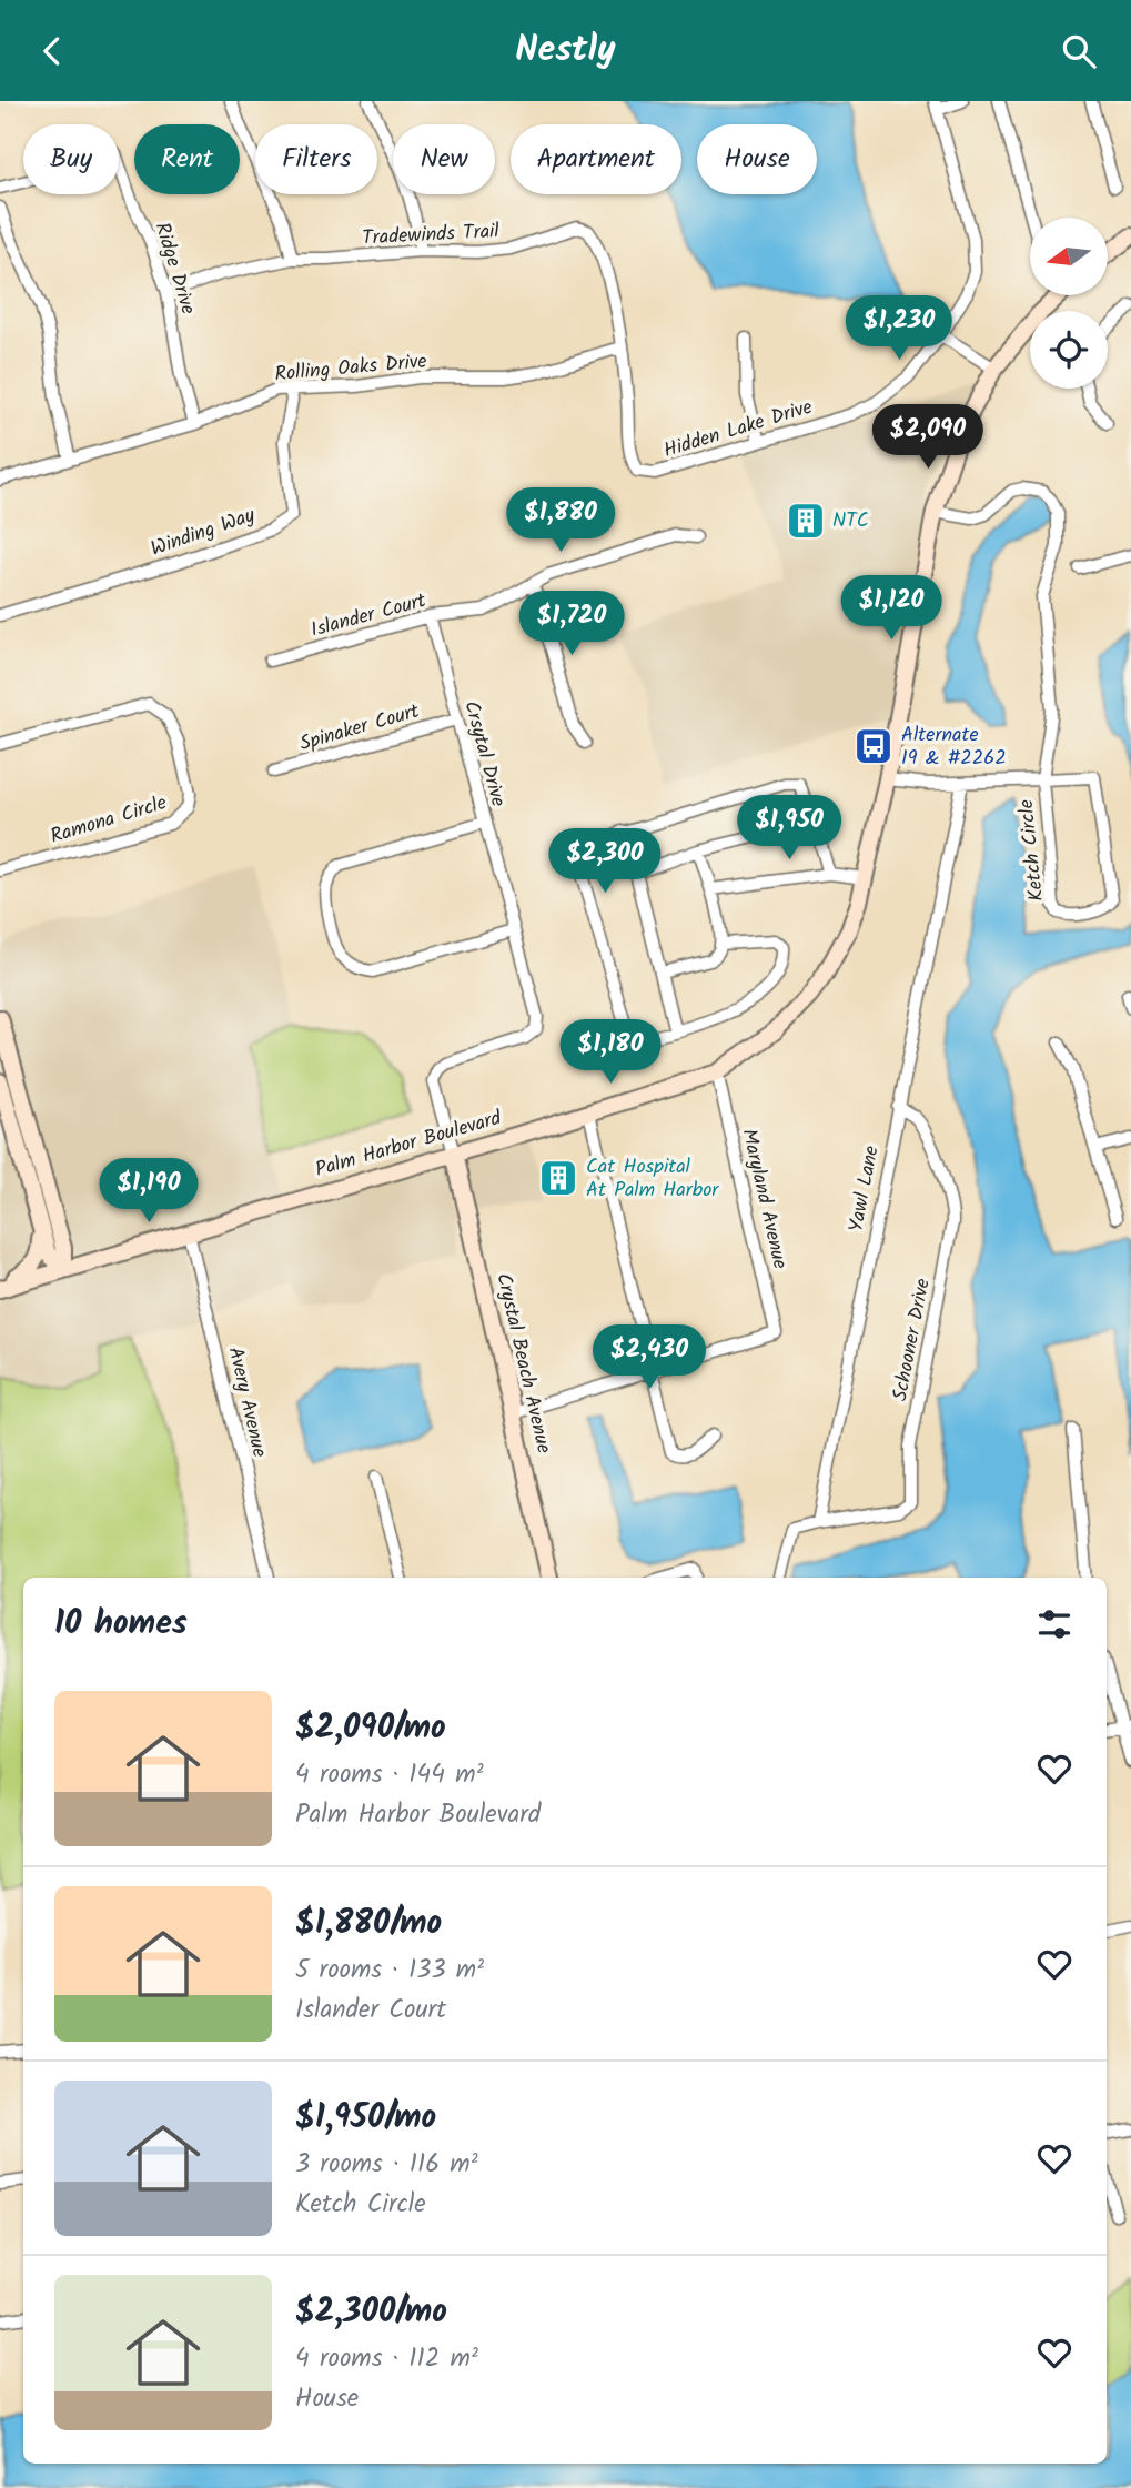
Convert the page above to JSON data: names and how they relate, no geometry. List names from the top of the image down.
{
  "streets": {
    "main road": ["Palm Harbor Boulevard", "Crystal Beach Avenue"],
    "street": [
      "Tradewinds Trail",
      "Ridge Drive",
      "Rolling Oaks Drive",
      "Hidden Lake Drive",
      "Winding Way",
      "Islander Court",
      "Spinaker Court",
      "Crsytal Drive",
      "Ramona Circle",
      "Ketch Circle",
      "Yawl Lane",
      "Maryland Avenue",
      "Schooner Drive",
      "Avery Avenue"
    ]
  },
  "crossings": [
    ["Tradewinds Trail", "Ridge Drive"],
    ["Tradewinds Trail", "Rolling Oaks Drive"],
    ["Tradewinds Trail", "Hidden Lake Drive"],
    ["Ridge Drive", "Rolling Oaks Drive"],
    ["Rolling Oaks Drive", "Winding Way"],
    ["Islander Court", "Crsytal Drive"],
    ["Spinaker Court", "Crsytal Drive"],
    ["Crsytal Drive", "Palm Harbor Boulevard"],
    ["Crsytal Drive", "Crystal Beach Avenue"],
    ["Ketch Circle", "Palm Harbor Boulevard"],
    ["Ketch Circle", "Yawl Lane"],
    ["Palm Harbor Boulevard", "Maryland Avenue"],
    ["Palm Harbor Boulevard", "Crystal Beach Avenue"],
    ["Palm Harbor Boulevard", "Avery Avenue"],
    ["Yawl Lane", "Schooner Drive"]
  ],
  "places": {
    "building": ["NTC", "Cat Hospital At Palm Harbor"],
    "bus stop": ["Alternate 19 & #2262"]
  },
  "north": "left",
  "page": {
    "header": "Nestly",
    "chip": [
      "Buy",
      "Rent",
      "Filters",
      "New",
      "Apartment",
      "House"
    ],
    "price": [
      "$1,230",
      "$2,090",
      "$1,880",
      "$1,120",
      "$1,720",
      "$1,950",
      "$2,300",
      "$1,180",
      "$1,190",
      "$2,430"
    ],
    "heading": "10 homes",
    "list": [
      {
        "name": "$2,090/mo",
        "note": "4 rooms · 144 m² · Palm Harbor Boulevard"
      },
      {
        "name": "$1,880/mo",
        "note": "5 rooms · 133 m² · Islander Court"
      },
      {
        "name": "$1,950/mo",
        "note": "3 rooms · 116 m² · Ketch Circle"
      },
      {
        "name": "$2,300/mo",
        "note": "4 rooms · 112 m² · House"
      }
    ]
  }
}
